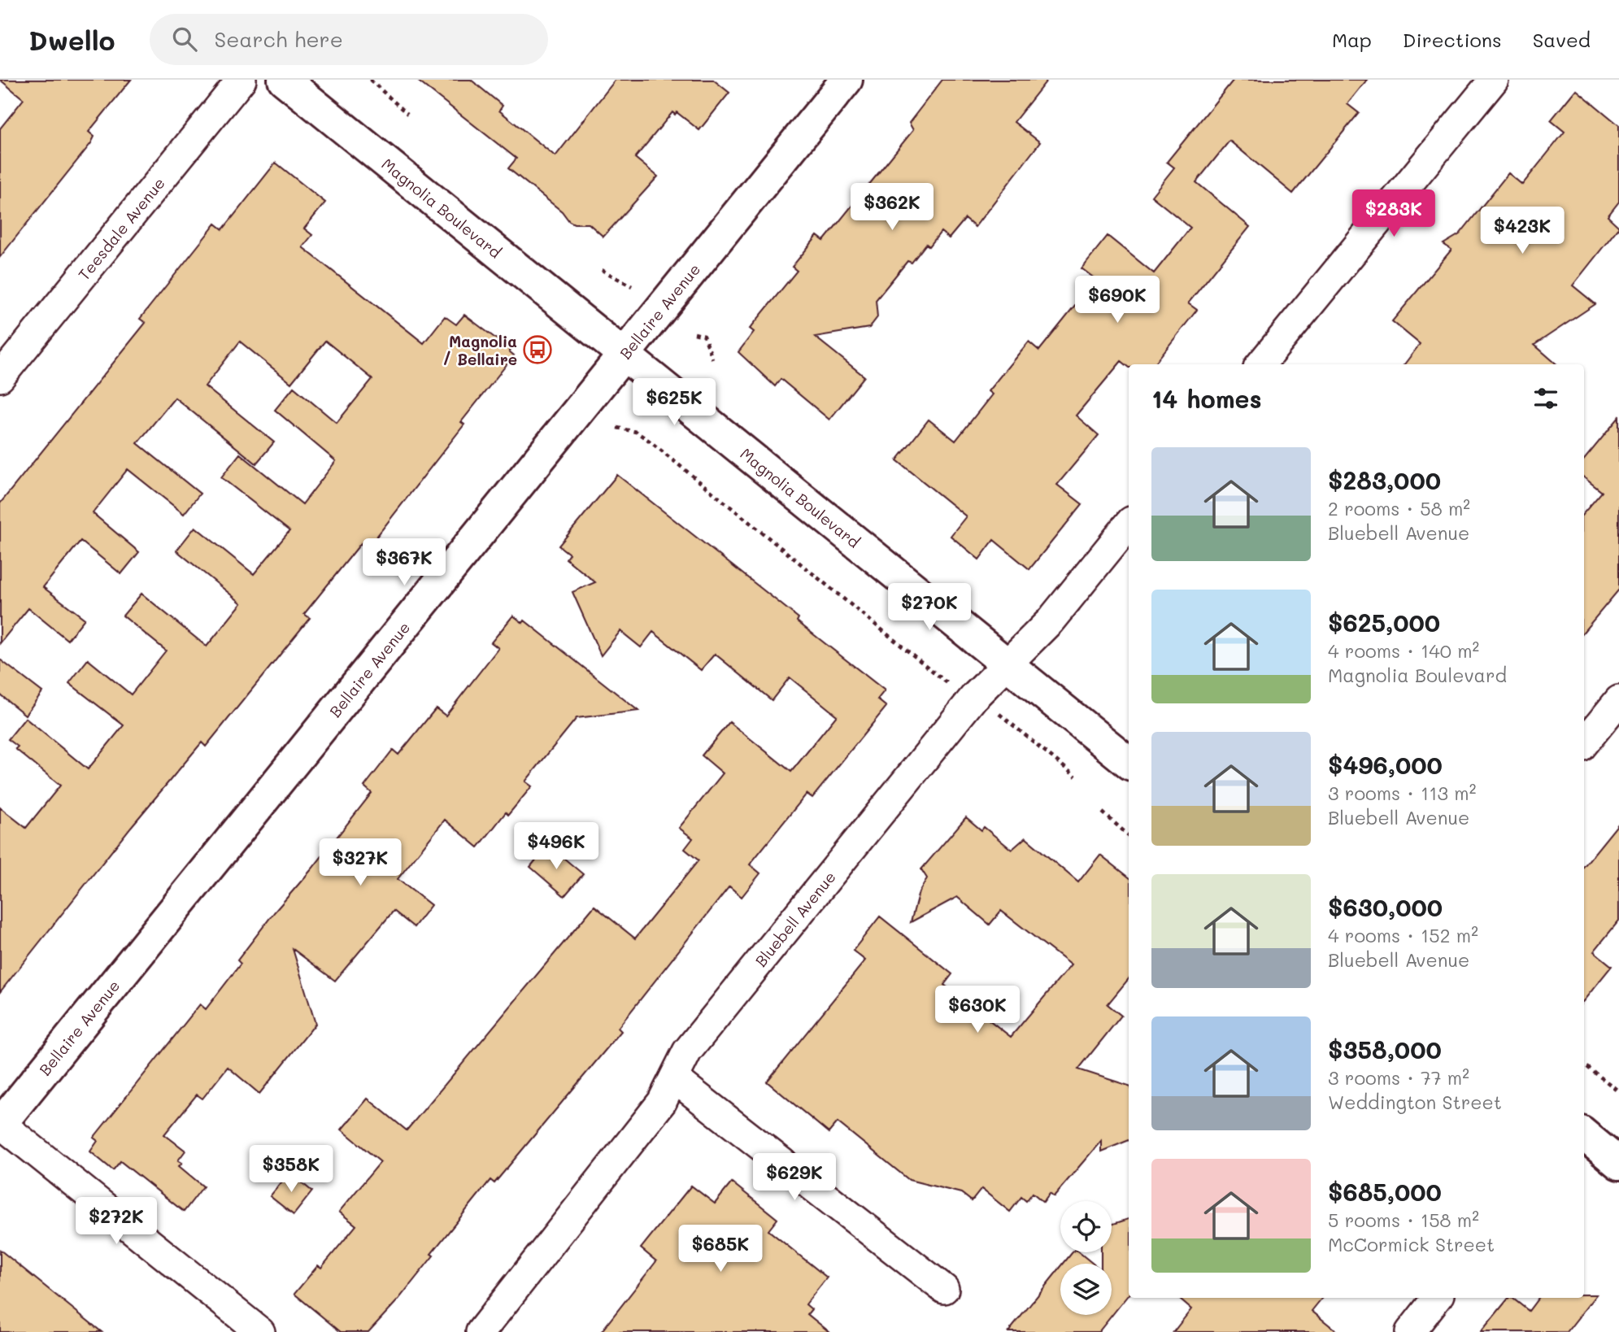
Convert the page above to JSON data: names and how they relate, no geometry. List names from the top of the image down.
{
  "streets": {
    "street": [
      "Magnolia Boulevard",
      "Teesdale Avenue",
      "Bellaire Avenue",
      "Bluebell Avenue"
    ]
  },
  "crossings": [
    ["Magnolia Boulevard", "Bellaire Avenue"],
    ["Magnolia Boulevard", "Bluebell Avenue"]
  ],
  "places": {
    "bus stop": ["Magnolia / Bellaire"]
  },
  "page": {
    "header": "Dwello",
    "search": "Search here",
    "nav": ["Map", "Directions", "Saved"],
    "price": [
      "$362K",
      "$283K",
      "$423K",
      "$690K",
      "$625K",
      "$367K",
      "$270K",
      "$496K",
      "$327K",
      "$630K",
      "$358K",
      "$629K",
      "$272K",
      "$685K"
    ],
    "heading": "14 homes",
    "list": [
      {
        "name": "$283,000",
        "note": "2 rooms · 58 m² · Bluebell Avenue"
      },
      {
        "name": "$625,000",
        "note": "4 rooms · 140 m² · Magnolia Boulevard"
      },
      {
        "name": "$496,000",
        "note": "3 rooms · 113 m² · Bluebell Avenue"
      },
      {
        "name": "$630,000",
        "note": "4 rooms · 152 m² · Bluebell Avenue"
      },
      {
        "name": "$358,000",
        "note": "3 rooms · 77 m² · Weddington Street"
      },
      {
        "name": "$685,000",
        "note": "5 rooms · 158 m² · McCormick Street"
      }
    ]
  }
}
